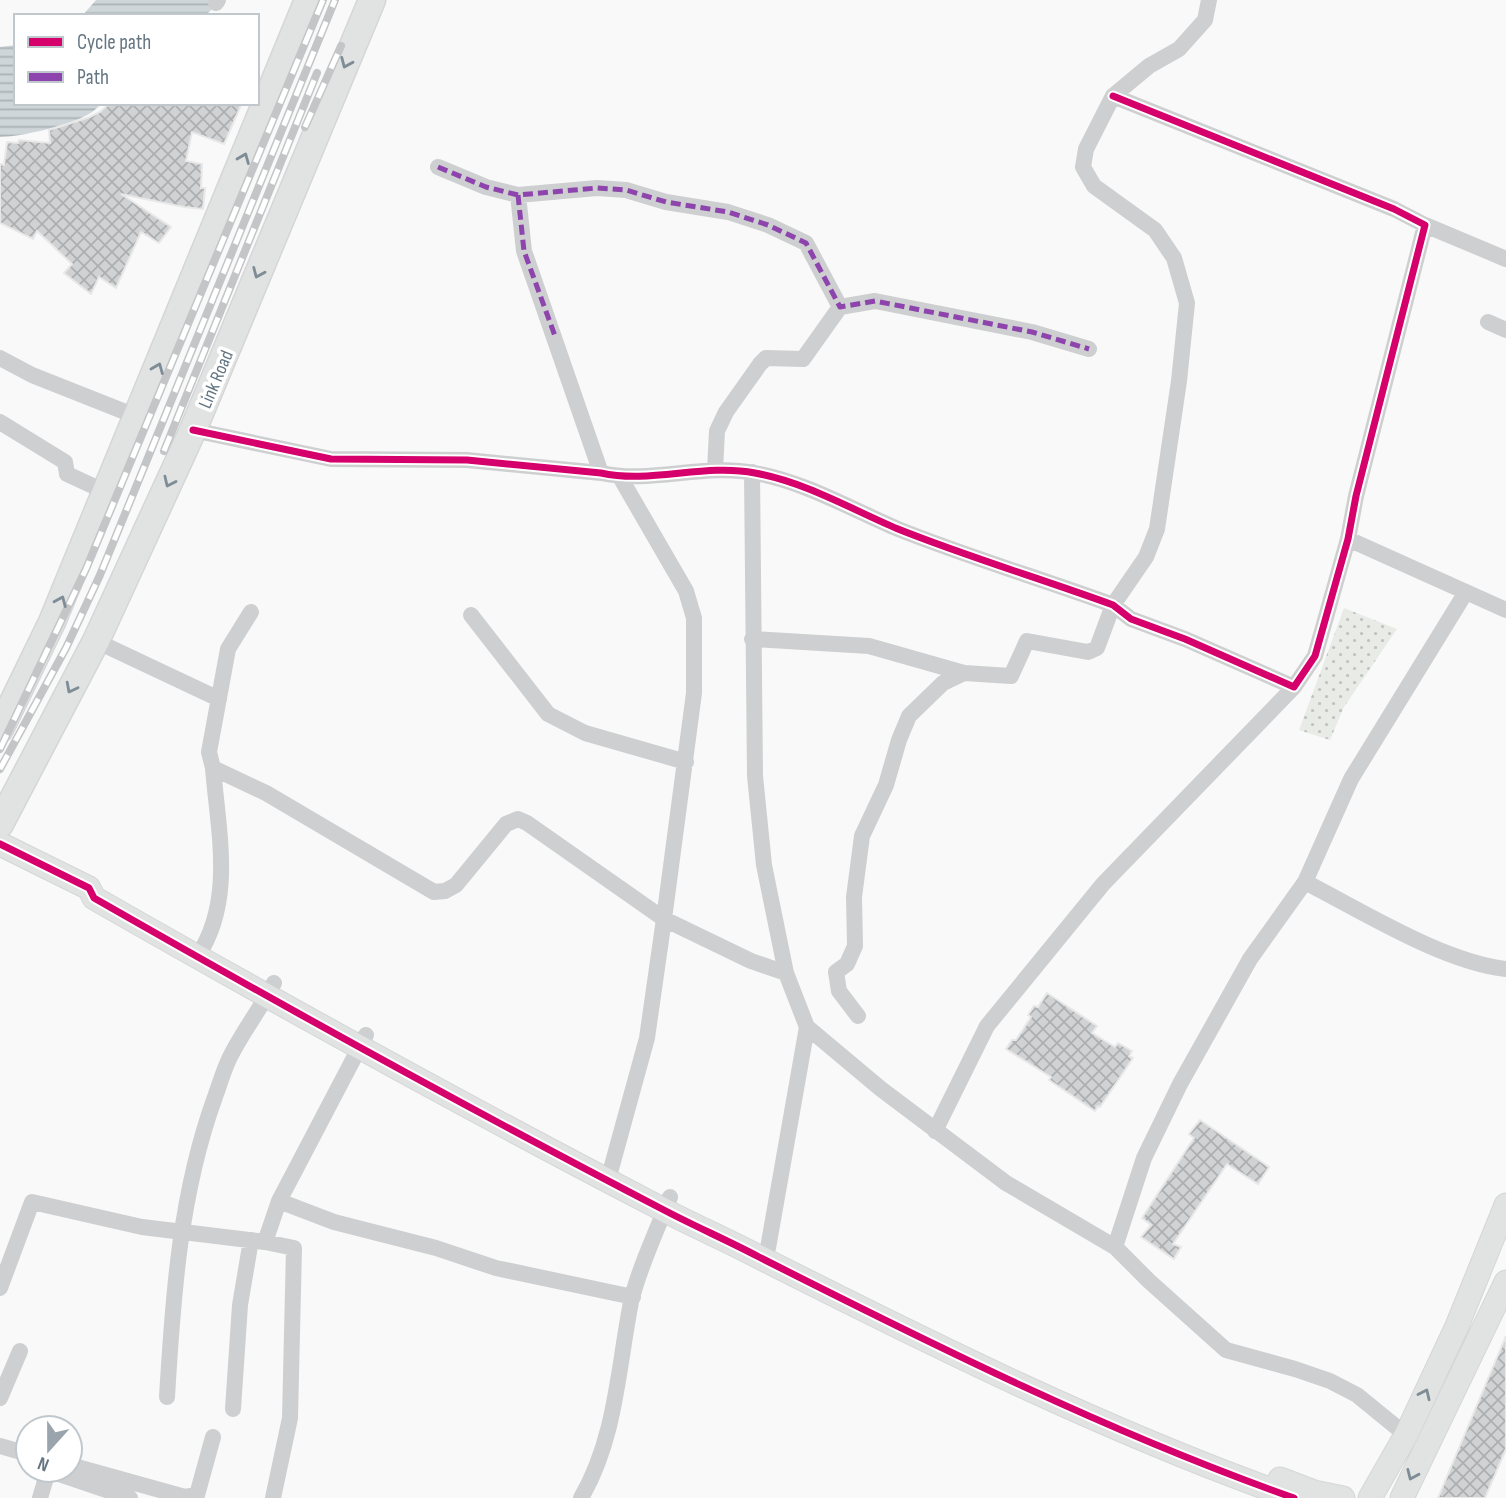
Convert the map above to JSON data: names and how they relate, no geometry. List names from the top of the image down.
{
  "streets": {
    "main road": ["Link Road"]
  },
  "legend": ["Cycle path", "Path"],
  "north": "bottom"
}
